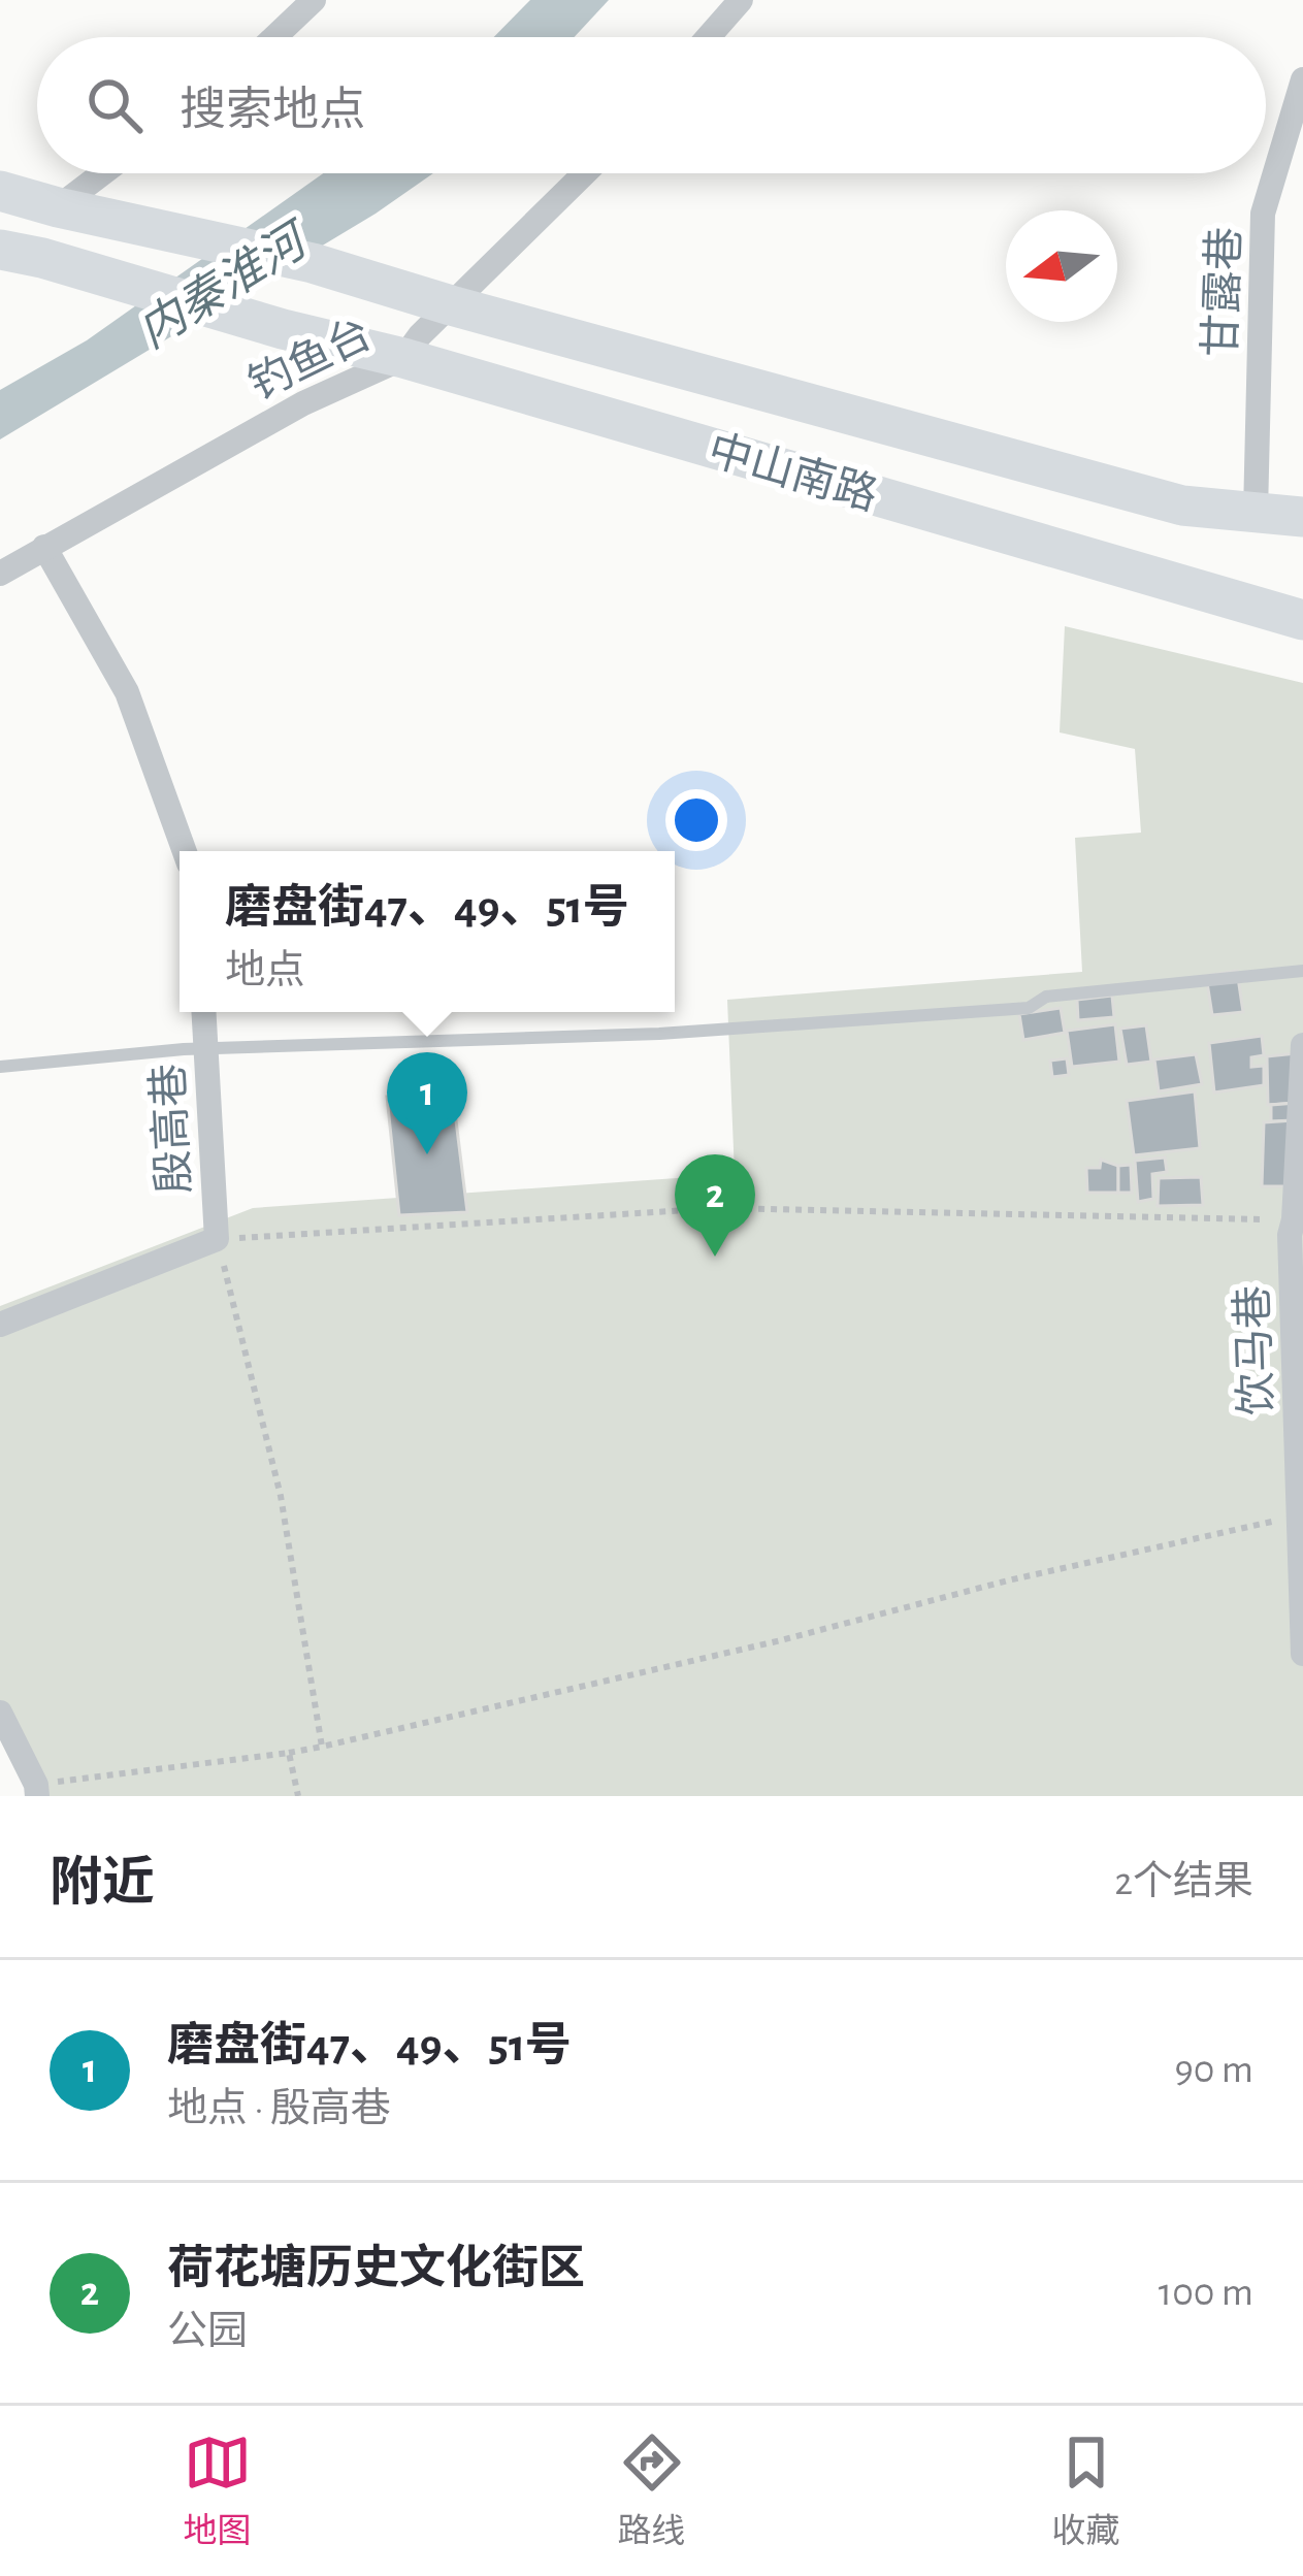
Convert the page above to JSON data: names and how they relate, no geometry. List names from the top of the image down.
{
  "streets": {
    "main road": ["中山南路"],
    "street": [
      "甘露巷",
      "钓鱼台",
      "殷高巷",
      "饮马巷"
    ]
  },
  "crossings": [
    ["钓鱼台", "中山南路"]
  ],
  "water": ["内秦淮河"],
  "north": "left",
  "page": {
    "search": "搜索地点",
    "popup": ["磨盘街47、49、51号", "地点"],
    "pins": ["1", "2"],
    "heading": ["附近", "2个结果"],
    "list": [
      {
        "mark": "1",
        "name": "磨盘街47、49、51号",
        "note": "地点 · 殷高巷",
        "value": "90 m"
      },
      {
        "mark": "2",
        "name": "荷花塘历史文化街区",
        "note": "公园",
        "value": "100 m"
      }
    ],
    "nav": ["地图", "路线", "收藏"]
  }
}
